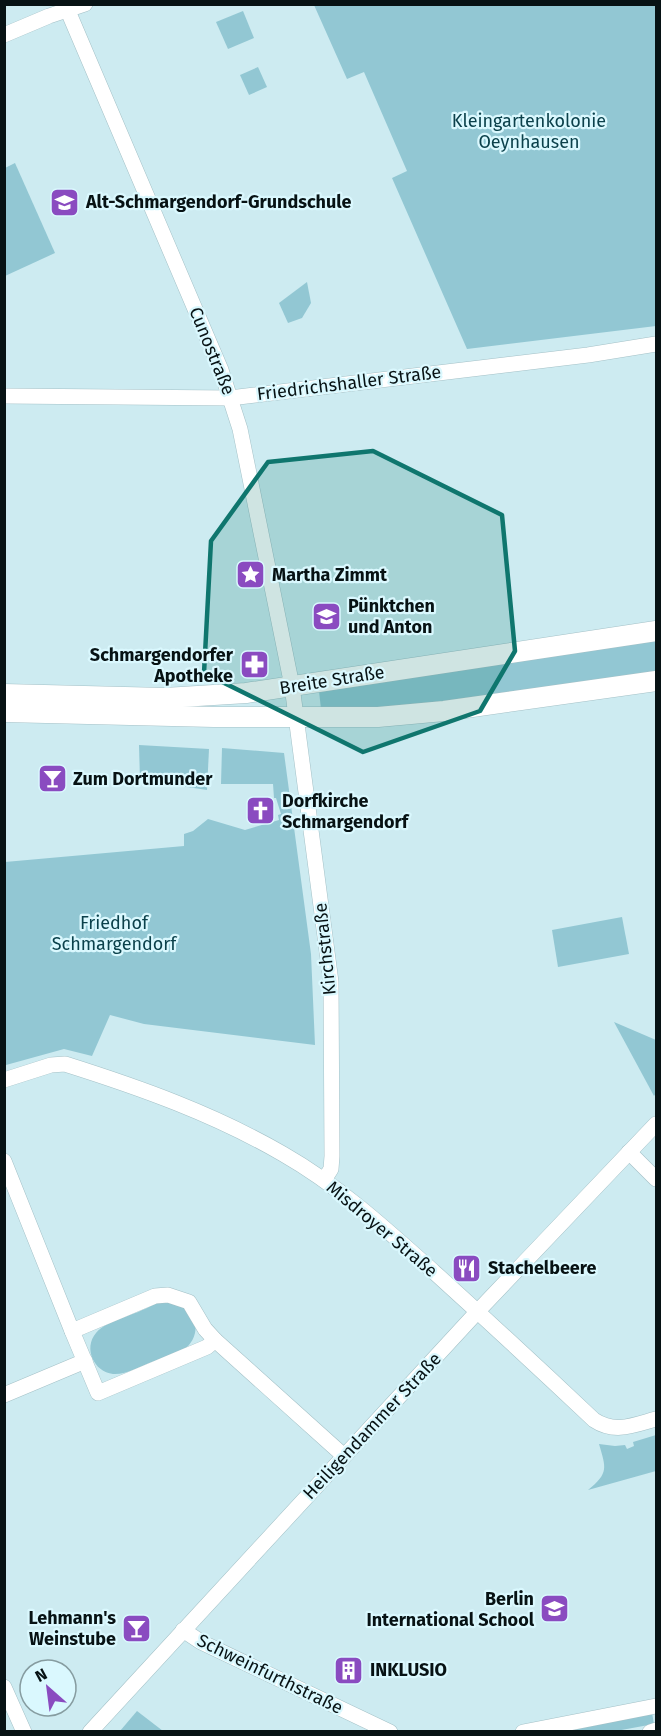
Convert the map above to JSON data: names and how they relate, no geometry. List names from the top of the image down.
{
  "streets": {
    "main road": ["Breite Straße"],
    "street": [
      "Cunostraße",
      "Friedrichshaller Straße",
      "Kirchstraße",
      "Misdroyer Straße",
      "Heiligendammer Straße",
      "Schweinfurthstraße"
    ]
  },
  "crossings": [
    ["Cunostraße", "Friedrichshaller Straße"],
    ["Cunostraße", "Breite Straße"],
    ["Cunostraße", "Kirchstraße"],
    ["Breite Straße", "Kirchstraße"],
    ["Kirchstraße", "Misdroyer Straße"],
    ["Misdroyer Straße", "Heiligendammer Straße"],
    ["Heiligendammer Straße", "Schweinfurthstraße"]
  ],
  "parks": ["Kleingartenkolonie Oeynhausen", "Friedhof Schmargendorf"],
  "places": {
    "school or university": ["Alt-Schmargendorf-Grundschule", "Pünktchen und Anton", "Berlin International School"],
    "place": ["Martha Zimmt"],
    "pharmacy": ["Schmargendorfer Apotheke"],
    "bar": ["Zum Dortmunder", "Lehmann's Weinstube"],
    "church": ["Dorfkirche Schmargendorf"],
    "restaurant": ["Stachelbeere"],
    "building": ["INKLUSIO"]
  },
  "north": "top left"
}
